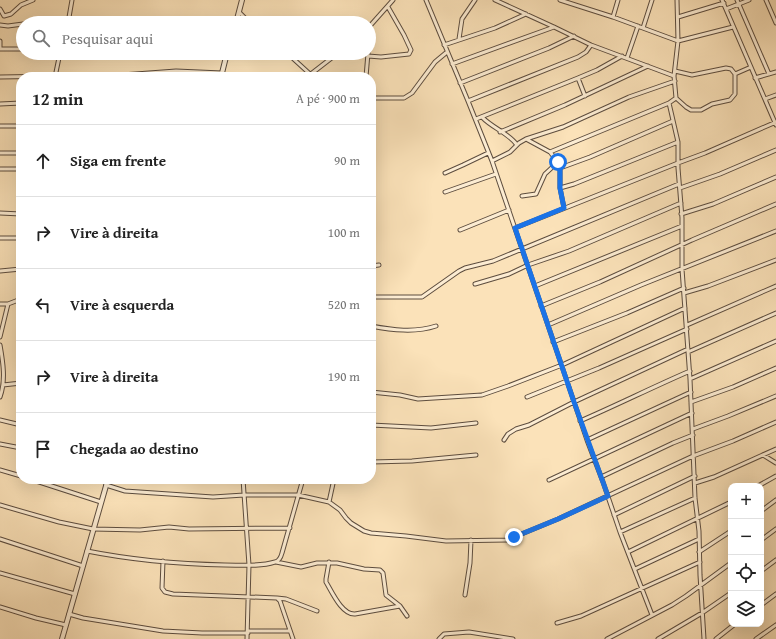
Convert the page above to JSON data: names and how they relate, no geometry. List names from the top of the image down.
{
  "page": {
    "search": "Pesquisar aqui",
    "heading": ["12 min", "A pé · 900 m"],
    "list": [
      ["Siga em frente", "90 m"],
      ["Vire à direita", "100 m"],
      ["Vire à esquerda", "520 m"],
      ["Vire à direita", "190 m"],
      "Chegada ao destino"
    ],
    "map_buttons": ["+", "−"]
  }
}
